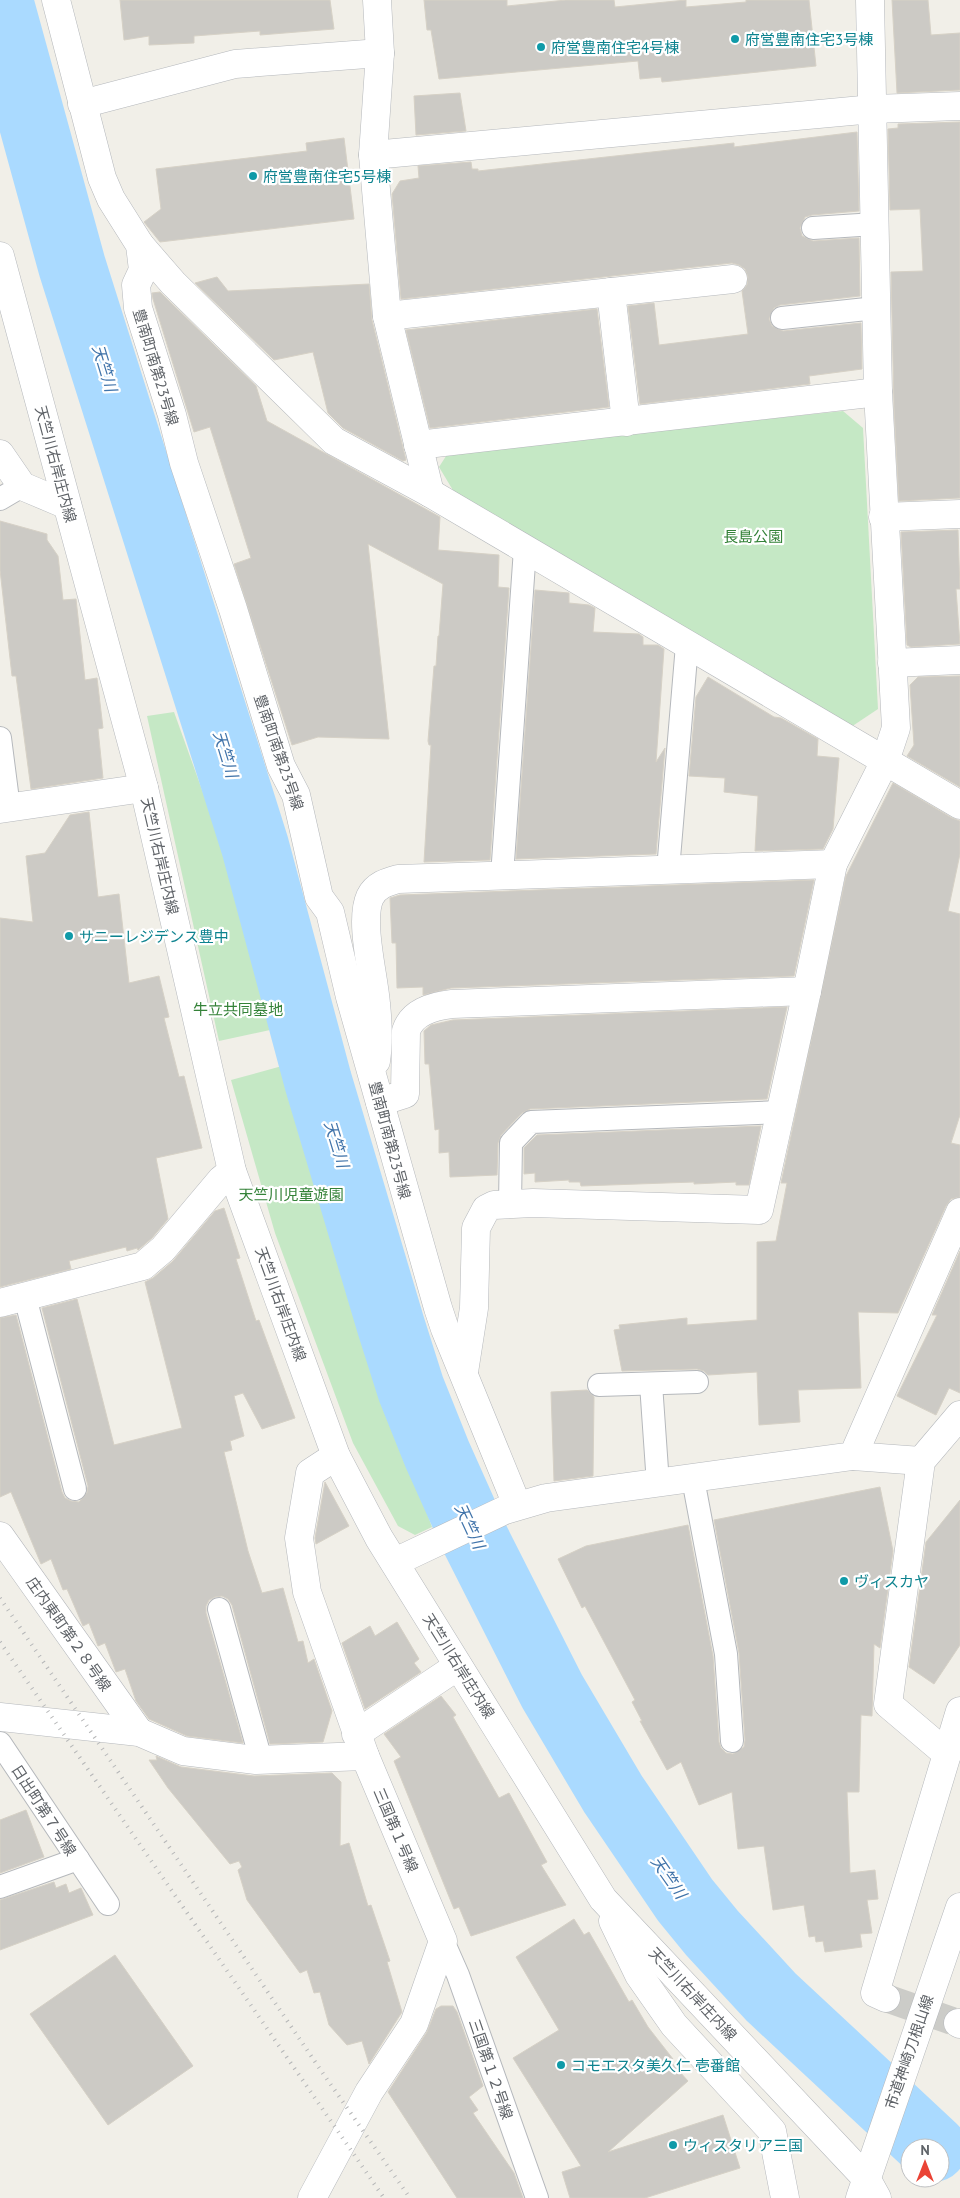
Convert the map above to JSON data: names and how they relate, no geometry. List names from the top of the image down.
{
  "streets": {
    "street": [
      "豊南町南第23号線",
      "天竺川右岸庄内線",
      "庄内東町第２８号線",
      "三国第１号線",
      "市道神崎刀根山線"
    ],
    "lane": ["日出町第７号線", "三国第１２号線"]
  },
  "crossings": [
    ["天竺川右岸庄内線", "三国第１号線"],
    ["天竺川右岸庄内線", "市道神崎刀根山線"],
    ["三国第１号線", "三国第１２号線"]
  ],
  "water": ["天竺川"],
  "parks": ["長島公園", "牛立共同墓地", "天竺川児童遊園"],
  "places": [
    "府営豊南住宅3号棟",
    "府営豊南住宅4号棟",
    "府営豊南住宅5号棟",
    "サニーレジデンス豊中",
    "ヴィスカヤ",
    "コモエスタ美久仁 壱番館",
    "ウィスタリア三国"
  ],
  "north": "top"
}
